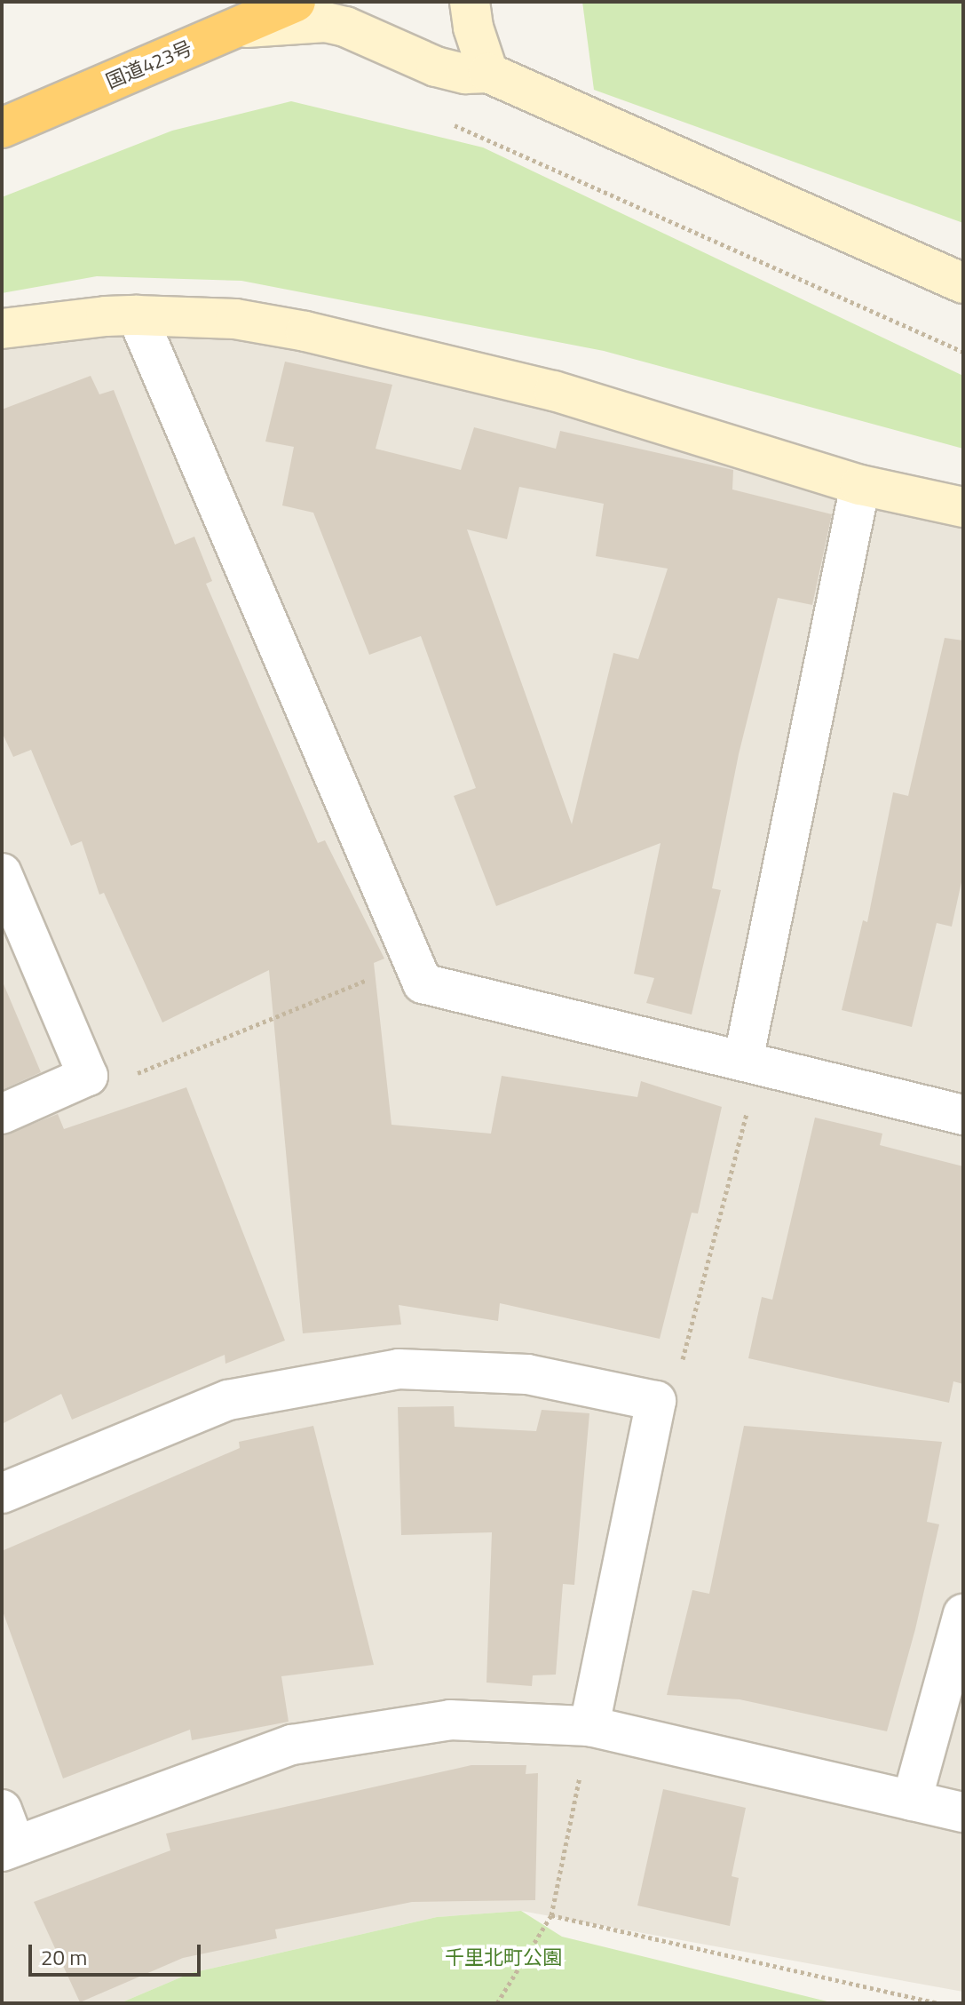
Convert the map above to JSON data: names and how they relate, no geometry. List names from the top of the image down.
{
  "streets": {
    "highway": ["国道423号"]
  },
  "parks": ["千里北町公園"],
  "scale_bar": "20 m"
}
